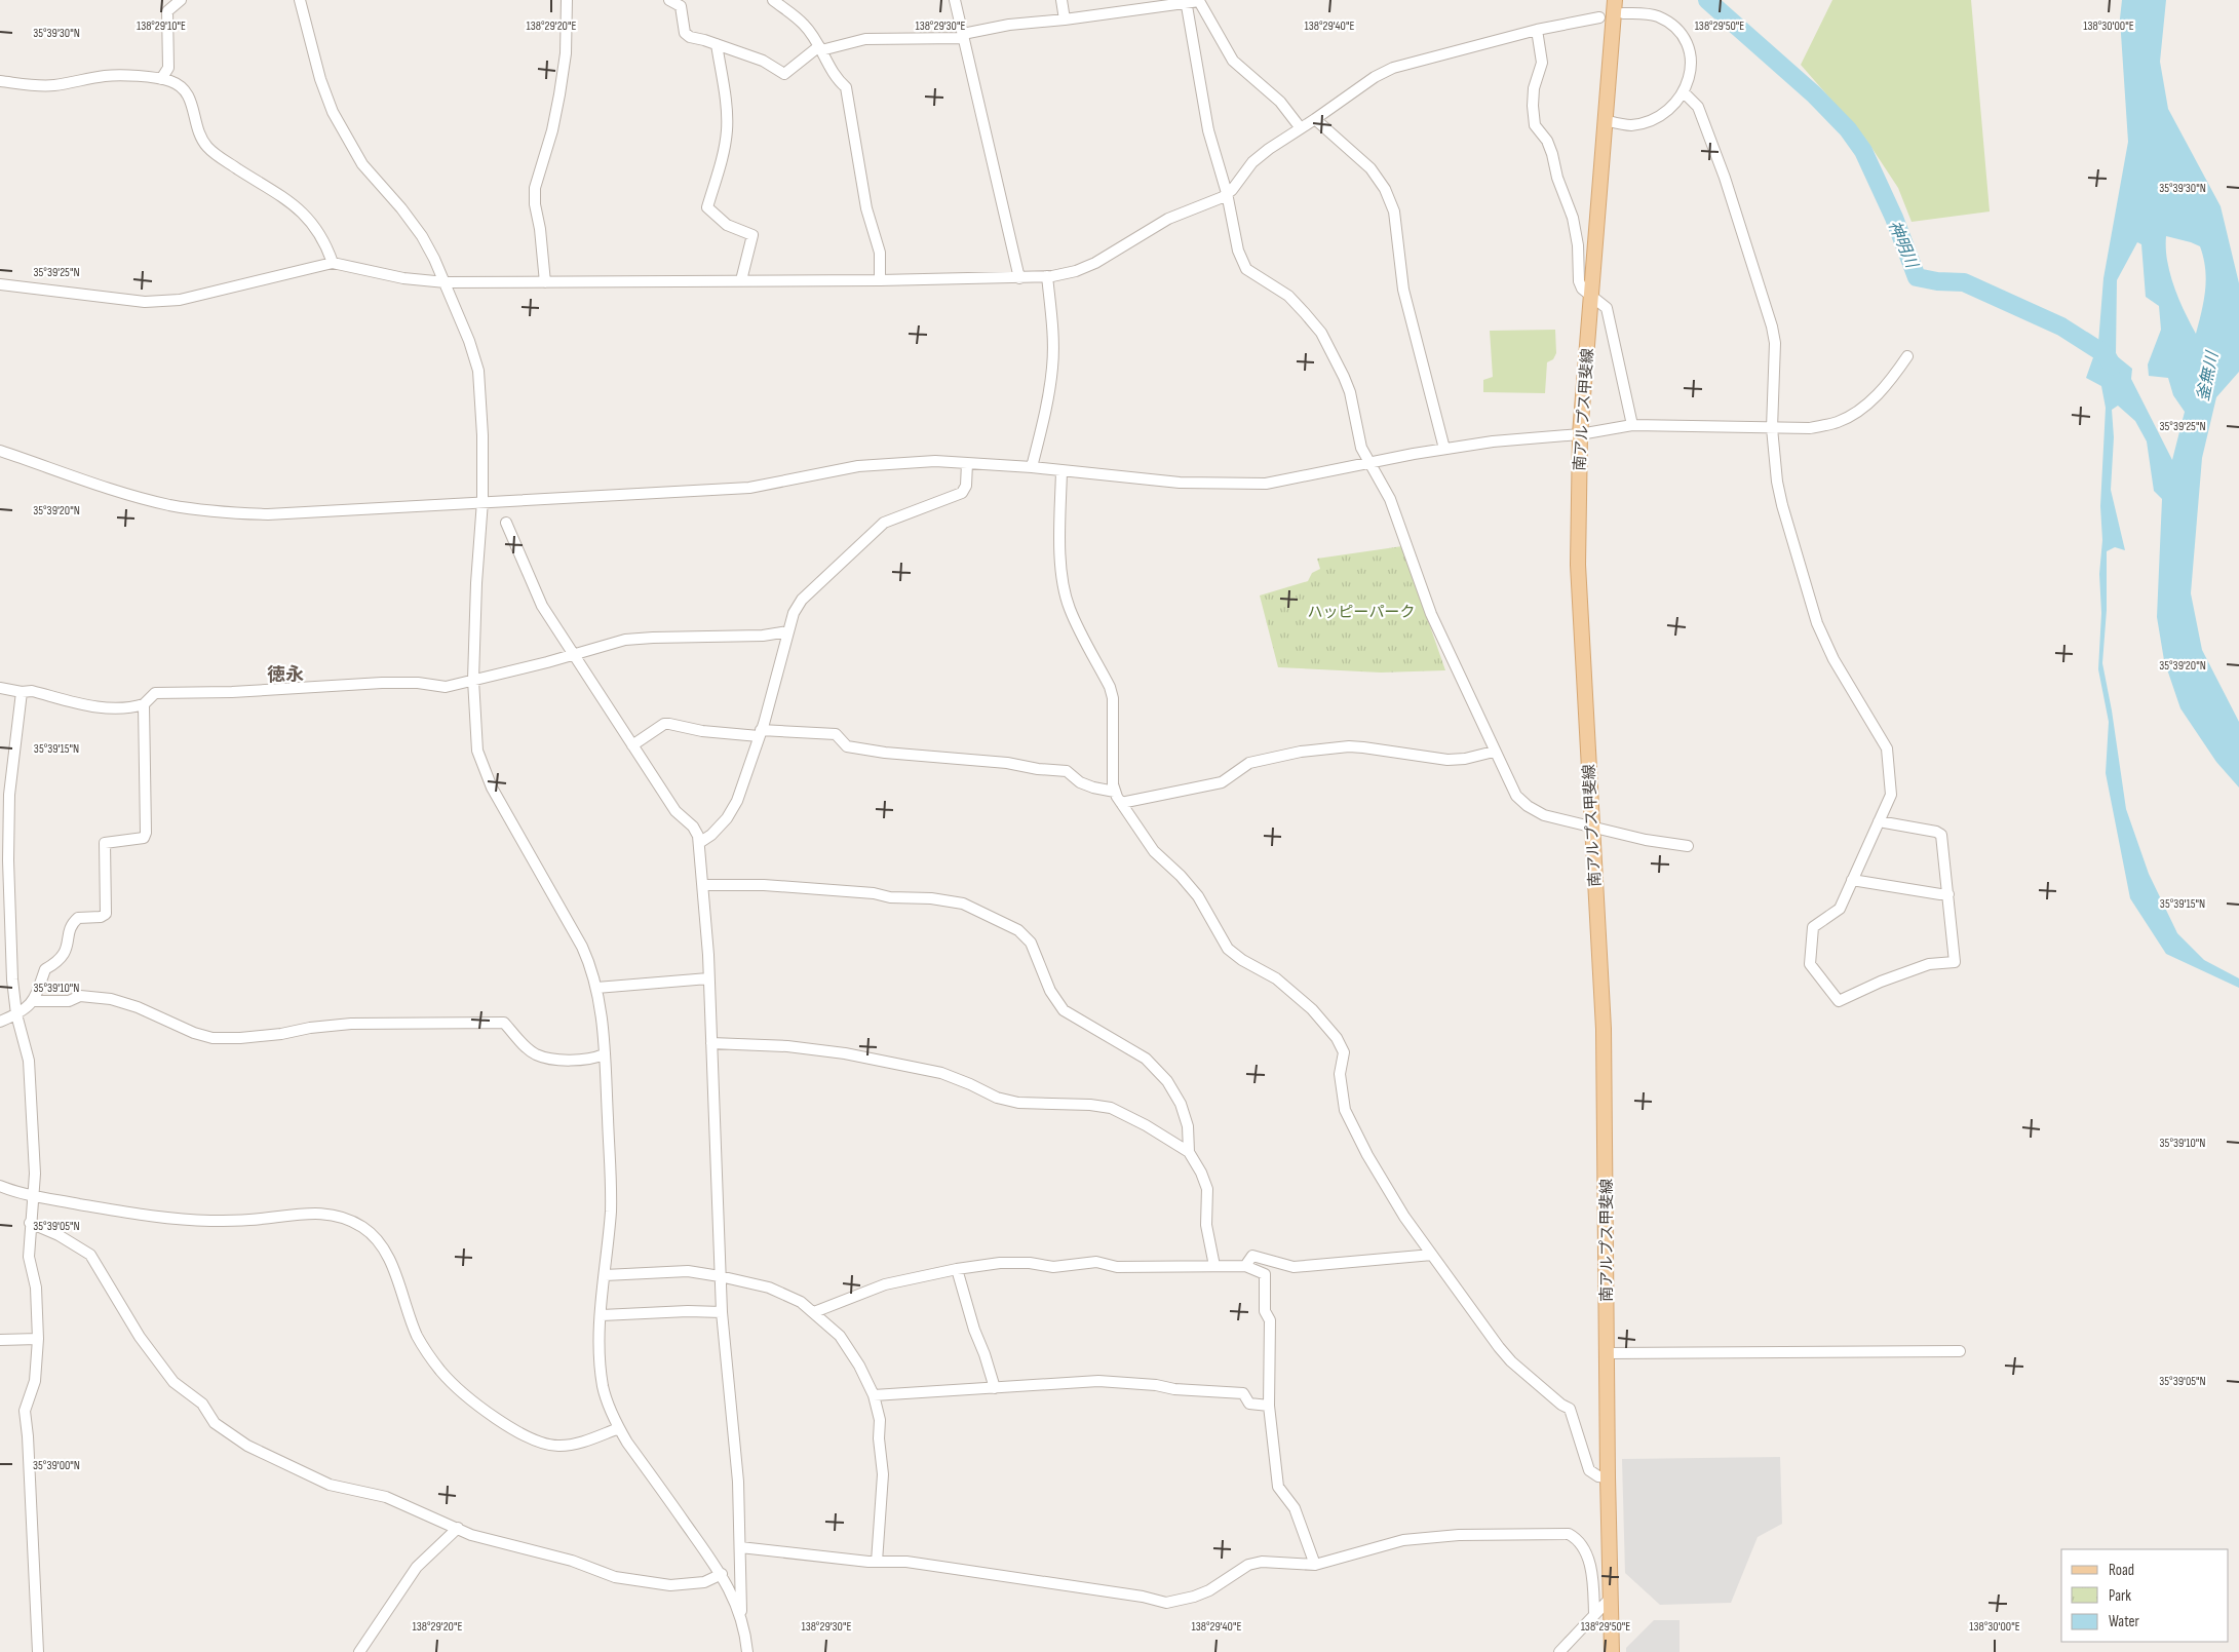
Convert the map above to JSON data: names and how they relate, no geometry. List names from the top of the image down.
{
  "streets": {
    "main road": ["南アルプス甲斐線"]
  },
  "districts": ["徳永"],
  "water": ["神明川", "釜無川"],
  "parks": ["ハッピーパーク"],
  "legend": ["Road", "Park", "Water"],
  "coordinates": [
    "138°29'10\"E",
    "138°29'20\"E",
    "138°29'30\"E",
    "138°29'40\"E",
    "138°29'50\"E",
    "138°30'00\"E",
    "35°39'30\"N",
    "35°39'25\"N",
    "35°39'20\"N",
    "35°39'15\"N",
    "35°39'10\"N",
    "35°39'05\"N",
    "35°39'00\"N"
  ]
}
